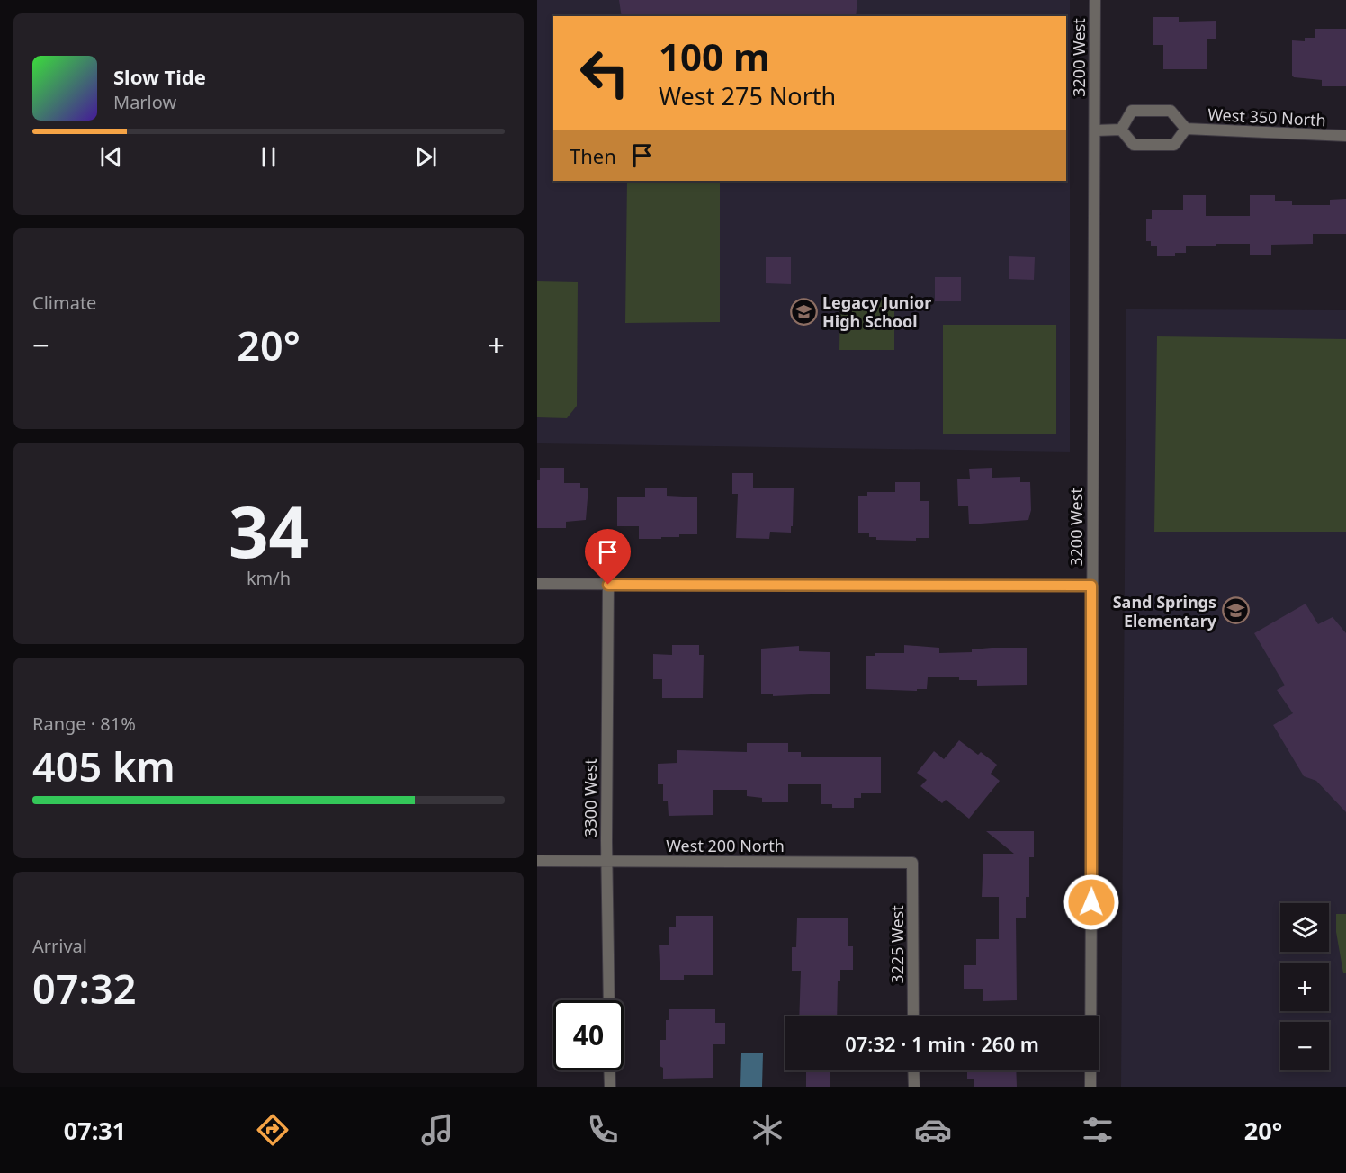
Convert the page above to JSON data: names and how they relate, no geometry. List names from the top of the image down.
{
  "streets": {
    "street": [
      "3200 West",
      "West 350 North",
      "3300 West",
      "West 200 North",
      "3225 West"
    ]
  },
  "crossings": [
    ["3300 West", "West 200 North"],
    ["West 200 North", "3225 West"]
  ],
  "places": {
    "school or university": ["Legacy Junior High School", "Sand Springs Elementary"]
  },
  "page": {
    "turn": ["100 m", "West 275 North"],
    "song": ["Slow Tide", "Marlow"],
    "then": "Then",
    "tile": [
      "Climate",
      ["34", "km/h"],
      ["Range · 81%", "405 km"],
      ["Arrival", "07:32"]
    ],
    "heat": ["−", "20°", "+"],
    "map_buttons": ["+", "−"],
    "limit": "40",
    "trip": "07:32 · 1 min · 260 m",
    "tabs": ["07:31", "20°"]
  }
}
